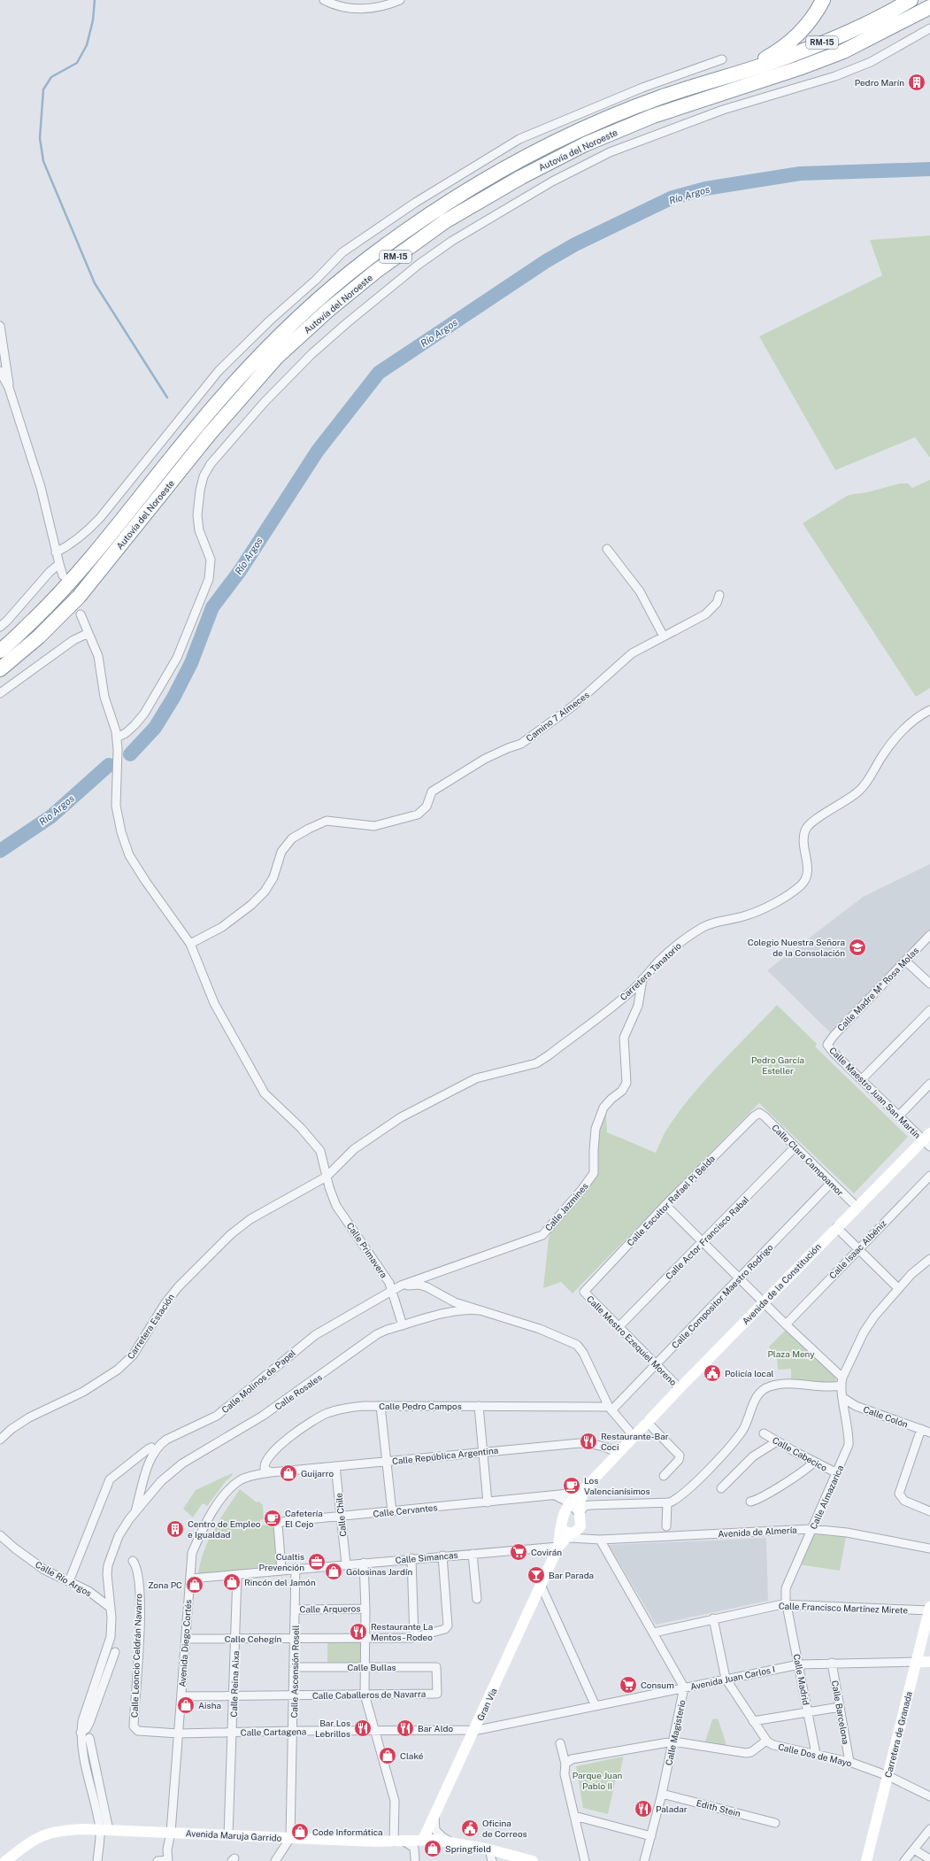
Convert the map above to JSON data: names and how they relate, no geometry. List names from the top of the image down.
{
  "streets": {
    "highway": ["RM-15", "Autovía del Noroeste"],
    "street": [
      "Camino 7 Almeces",
      "Carretera Tanatorio",
      "Calle Madre Mª Rosa Molas",
      "Calle Maestro Juan San Martín",
      "Calle Clara Campoamor",
      "Calle Escultor Rafael Pi Belda",
      "Calle Jazmines",
      "Calle Actor Francisco Rabal",
      "Calle Isaac Albéniz",
      "Calle Primavera",
      "Avenida de la Constitución",
      "Calle Compositor Maestro Rodrigo",
      "Carretera Estación",
      "Calle Mestro Ezequiel Moreno",
      "Calle Molinos de Papel",
      "Calle Rosales",
      "Calle Pedro Campos",
      "Calle Colón",
      "Calle Cabecico",
      "Calle República Argentina",
      "Calle Almazarica",
      "Calle Cervantes",
      "Calle Chile",
      "Avenida de Almería",
      "Calle Simancas",
      "Calle Río Argos",
      "Calle Francisco Martínez Mirete",
      "Calle Arqueros",
      "Calle Cehegín",
      "Avenida Diego Cortés",
      "Calle Leoncio Celdrán Navarro",
      "Calle Bullas",
      "Calle Ascensión Rosell",
      "Avenida Juan Carlos I",
      "Calle Madrid",
      "Calle Reina Aixa",
      "Calle Caballeros de Navarra",
      "Gran Vía",
      "Calle Barcelona",
      "Calle Cartagena",
      "Calle Magisterio",
      "Carretera de Granada",
      "Calle Dos de Mayo",
      "Edith Stein",
      "Avenida Maruja Garrido"
    ]
  },
  "crossings": [
    ["RM-15", "Autovía del Noroeste"],
    ["Camino 7 Almeces", "Calle Primavera"],
    ["Carretera Tanatorio", "Calle Jazmines"],
    ["Carretera Tanatorio", "Calle Primavera"],
    ["Carretera Tanatorio", "Carretera Estación"],
    ["Calle Madre Mª Rosa Molas", "Calle Maestro Juan San Martín"],
    ["Calle Maestro Juan San Martín", "Avenida de la Constitución"],
    ["Calle Clara Campoamor", "Calle Escultor Rafael Pi Belda"],
    ["Calle Clara Campoamor", "Calle Actor Francisco Rabal"],
    ["Calle Clara Campoamor", "Avenida de la Constitución"],
    ["Calle Clara Campoamor", "Calle Compositor Maestro Rodrigo"],
    ["Calle Escultor Rafael Pi Belda", "Calle Mestro Ezequiel Moreno"],
    ["Calle Jazmines", "Calle Molinos de Papel"],
    ["Calle Actor Francisco Rabal", "Calle Mestro Ezequiel Moreno"],
    ["Calle Primavera", "Carretera Estación"],
    ["Calle Primavera", "Calle Molinos de Papel"],
    ["Calle Primavera", "Calle Rosales"],
    ["Avenida de la Constitución", "Calle Mestro Ezequiel Moreno"],
    ["Avenida de la Constitución", "Calle República Argentina"],
    ["Avenida de la Constitución", "Calle Cervantes"],
    ["Calle Compositor Maestro Rodrigo", "Calle Mestro Ezequiel Moreno"],
    ["Calle Compositor Maestro Rodrigo", "Calle Pedro Campos"],
    ["Calle Pedro Campos", "Calle República Argentina"],
    ["Calle Pedro Campos", "Avenida Diego Cortés"],
    ["Calle Colón", "Calle Almazarica"],
    ["Calle Cabecico", "Calle Almazarica"],
    ["Calle República Argentina", "Calle Chile"],
    ["Calle República Argentina", "Avenida Diego Cortés"],
    ["Calle Almazarica", "Avenida de Almería"],
    ["Calle Almazarica", "Calle Francisco Martínez Mirete"],
    ["Calle Almazarica", "Calle Madrid"],
    ["Calle Cervantes", "Calle Chile"],
    ["Calle Cervantes", "Calle Simancas"],
    ["Calle Chile", "Calle Simancas"],
    ["Avenida de Almería", "Calle Simancas"],
    ["Avenida de Almería", "Gran Vía"],
    ["Avenida de Almería", "Calle Magisterio"],
    ["Calle Simancas", "Calle Cehegín"],
    ["Calle Simancas", "Avenida Diego Cortés"],
    ["Calle Simancas", "Calle Ascensión Rosell"],
    ["Calle Simancas", "Calle Reina Aixa"],
    ["Calle Simancas", "Gran Vía"],
    ["Calle Francisco Martínez Mirete", "Calle Madrid"],
    ["Calle Francisco Martínez Mirete", "Calle Magisterio"],
    ["Calle Francisco Martínez Mirete", "Carretera de Granada"],
    ["Calle Arqueros", "Calle Ascensión Rosell"],
    ["Calle Cehegín", "Avenida Diego Cortés"],
    ["Calle Cehegín", "Calle Ascensión Rosell"],
    ["Calle Cehegín", "Calle Reina Aixa"],
    ["Avenida Diego Cortés", "Calle Leoncio Celdrán Navarro"],
    ["Avenida Diego Cortés", "Calle Caballeros de Navarra"],
    ["Avenida Diego Cortés", "Calle Cartagena"],
    ["Avenida Diego Cortés", "Avenida Maruja Garrido"],
    ["Calle Leoncio Celdrán Navarro", "Calle Cartagena"],
    ["Calle Bullas", "Calle Ascensión Rosell"],
    ["Calle Bullas", "Calle Caballeros de Navarra"],
    ["Calle Ascensión Rosell", "Calle Caballeros de Navarra"],
    ["Calle Ascensión Rosell", "Calle Cartagena"],
    ["Calle Ascensión Rosell", "Avenida Maruja Garrido"],
    ["Avenida Juan Carlos I", "Calle Madrid"],
    ["Avenida Juan Carlos I", "Gran Vía"],
    ["Avenida Juan Carlos I", "Calle Barcelona"],
    ["Avenida Juan Carlos I", "Calle Cartagena"],
    ["Avenida Juan Carlos I", "Calle Magisterio"],
    ["Avenida Juan Carlos I", "Carretera de Granada"],
    ["Calle Madrid", "Calle Dos de Mayo"],
    ["Calle Reina Aixa", "Calle Caballeros de Navarra"],
    ["Calle Reina Aixa", "Calle Cartagena"],
    ["Calle Reina Aixa", "Avenida Maruja Garrido"],
    ["Gran Vía", "Calle Cartagena"],
    ["Gran Vía", "Avenida Maruja Garrido"],
    ["Calle Barcelona", "Calle Dos de Mayo"],
    ["Calle Magisterio", "Edith Stein"],
    ["Carretera de Granada", "Calle Dos de Mayo"]
  ],
  "water": ["Río Argos"],
  "parks": ["Pedro García Esteller", "Plaza Meny", "Parque Juan Pablo II"],
  "places": {
    "building": ["Pedro Marín", "Centro de Empleo e Igualdad"],
    "school or university": ["Colegio Nuestra Señora de la Consolación"],
    "public building": ["Policía local", "Oficina de Correos"],
    "restaurant": [
      "Restaurante-Bar Coci",
      "Restaurante La Mentos - Rodeo",
      "Bar Los Lebrillos",
      "Bar Aldo",
      "Paladar"
    ],
    "shop": [
      "Guijarro",
      "Golosinas Jardín",
      "Rincón del Jamón",
      "Zona PC",
      "Aisha",
      "Claké",
      "Code Informática",
      "Springfield"
    ],
    "cafe": ["Los Valencianísimos", "Cafetería El Cejo"],
    "supermarket": ["Covirán", "Consum"],
    "office": ["Cualtis Prevención"],
    "bar": ["Bar Parada"]
  }
}
